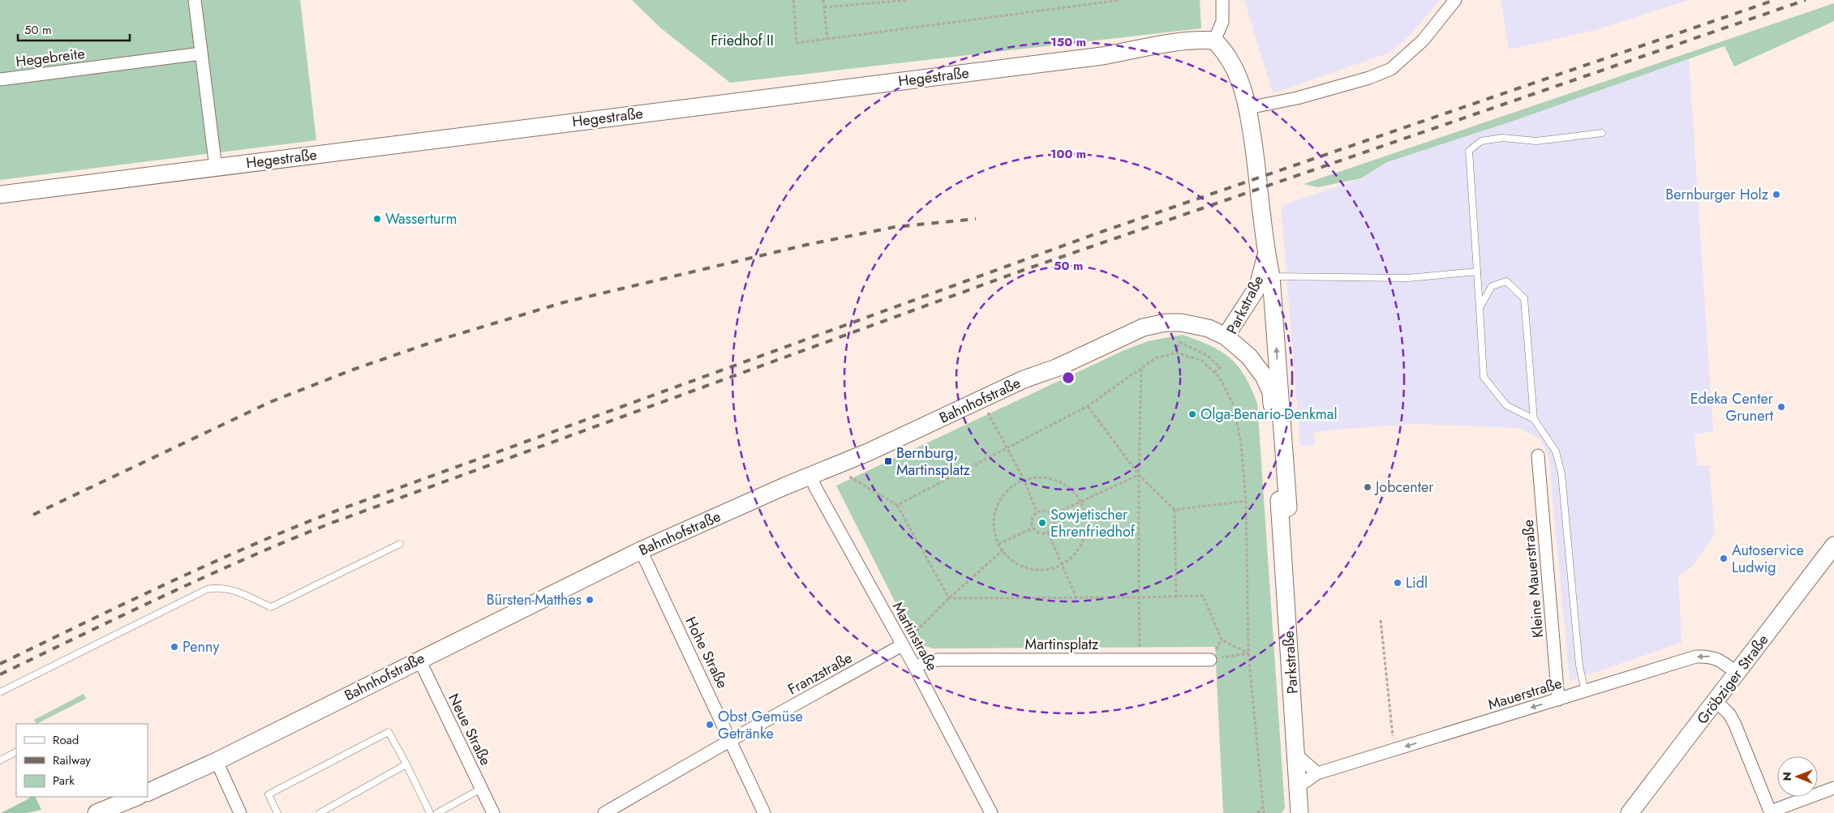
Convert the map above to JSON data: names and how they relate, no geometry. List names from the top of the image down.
{
  "streets": {
    "main road": [
      "Hegestraße",
      "Parkstraße",
      "Bahnhofstraße",
      "Gröbziger Straße"
    ],
    "street": [
      "Hegebreite",
      "Kleine Mauerstraße",
      "Martinstraße",
      "Martinsplatz",
      "Hohe Straße",
      "Franzstraße",
      "Mauerstraße",
      "Neue Straße"
    ]
  },
  "crossings": [
    ["Hegestraße", "Parkstraße"],
    ["Parkstraße", "Bahnhofstraße"],
    ["Parkstraße", "Mauerstraße"],
    ["Bahnhofstraße", "Martinstraße"],
    ["Bahnhofstraße", "Hohe Straße"],
    ["Bahnhofstraße", "Neue Straße"],
    ["Kleine Mauerstraße", "Mauerstraße"],
    ["Martinstraße", "Martinsplatz"],
    ["Martinstraße", "Franzstraße"],
    ["Hohe Straße", "Franzstraße"],
    ["Gröbziger Straße", "Mauerstraße"]
  ],
  "one_way": ["Mauerstraße"],
  "parks": ["Friedhof II"],
  "places": {
    "other": [
      "Bernburger Holz",
      "Wasserturm",
      "Edeka Center Grunert",
      "Olga-Benario-Denkmal",
      "Jobcenter",
      "Sowjetischer Ehrenfriedhof",
      "Autoservice Ludwig",
      "Lidl",
      "Bürsten-Matthes",
      "Penny",
      "Obst Gemüse Getränke"
    ],
    "transit": ["Bernburg, Martinsplatz"]
  },
  "legend": ["Road", "Railway", "Park"],
  "scale_bar": "50 m",
  "north": "left",
  "rings": ["150 m", "100 m", "50 m"]
}
